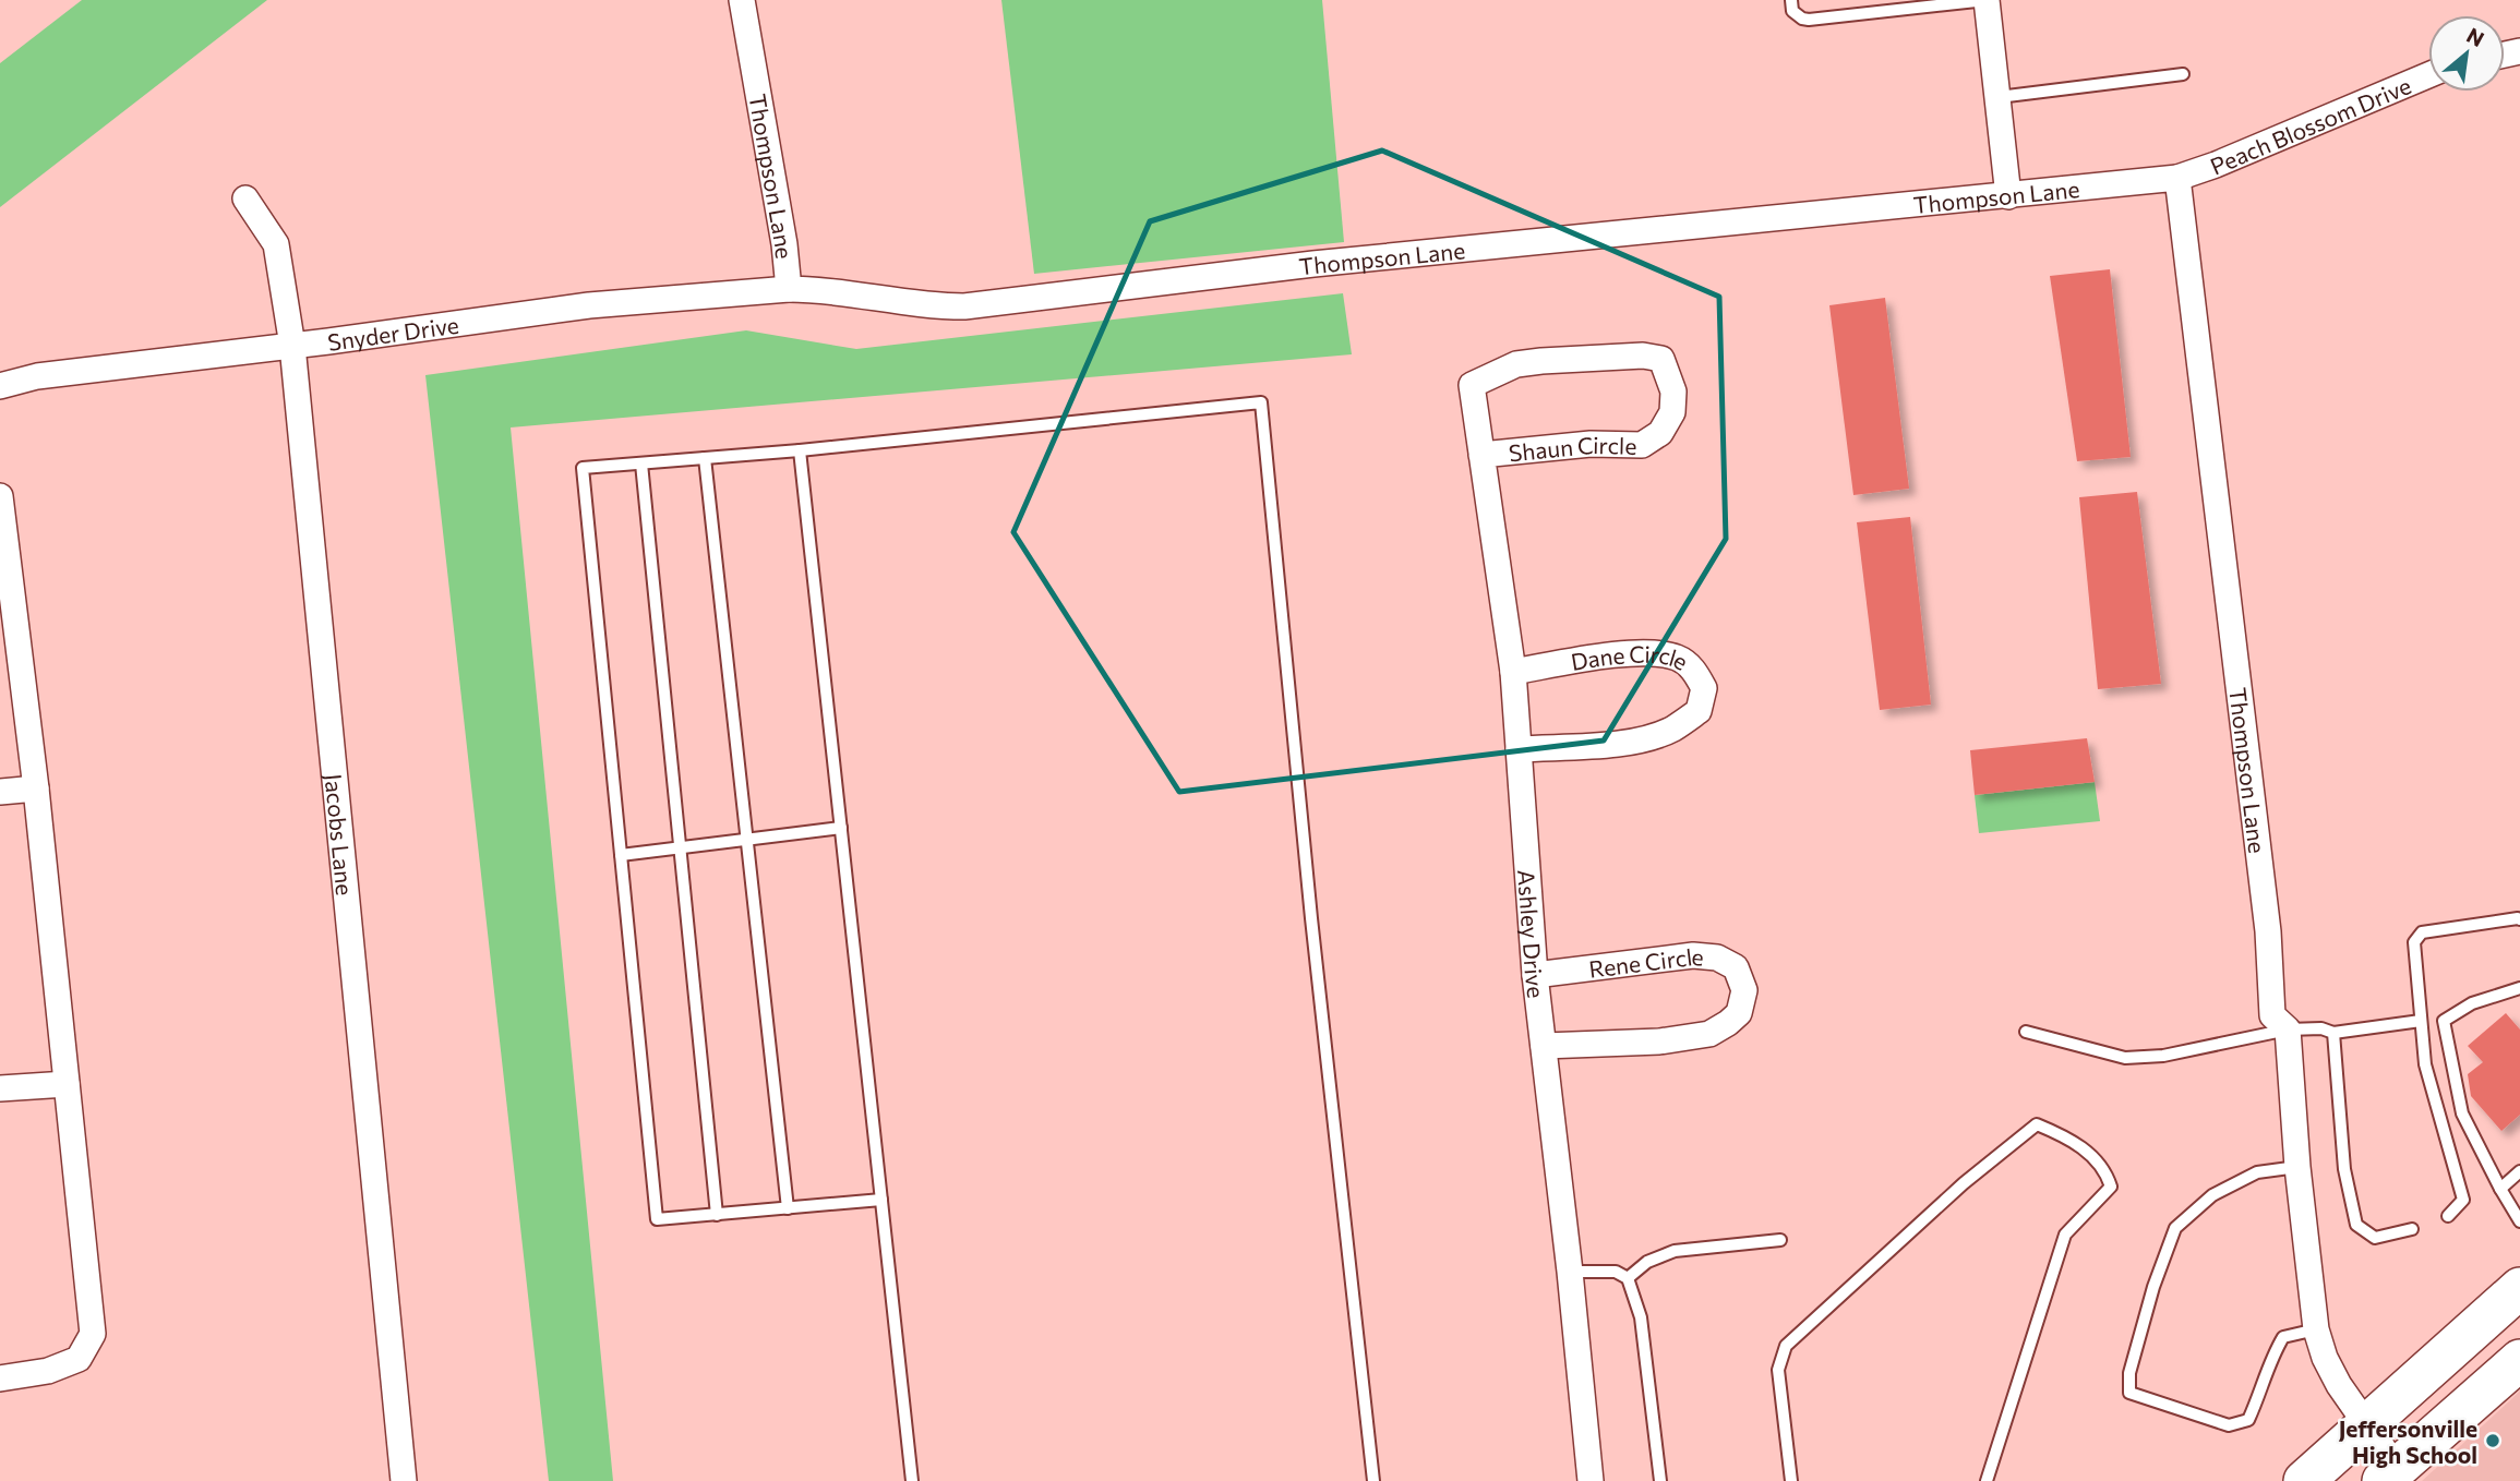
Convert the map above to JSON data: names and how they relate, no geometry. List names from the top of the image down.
{
  "streets": {
    "street": [
      "Peach Blossom Drive",
      "Thompson Lane",
      "Snyder Drive",
      "Shaun Circle",
      "Dane Circle",
      "Jacobs Lane",
      "Ashley Drive",
      "Rene Circle"
    ]
  },
  "crossings": [
    ["Peach Blossom Drive", "Thompson Lane"],
    ["Thompson Lane", "Snyder Drive"],
    ["Snyder Drive", "Jacobs Lane"],
    ["Shaun Circle", "Ashley Drive"],
    ["Dane Circle", "Ashley Drive"],
    ["Ashley Drive", "Rene Circle"]
  ],
  "places": ["Jeffersonville High School"],
  "north": "top right"
}
